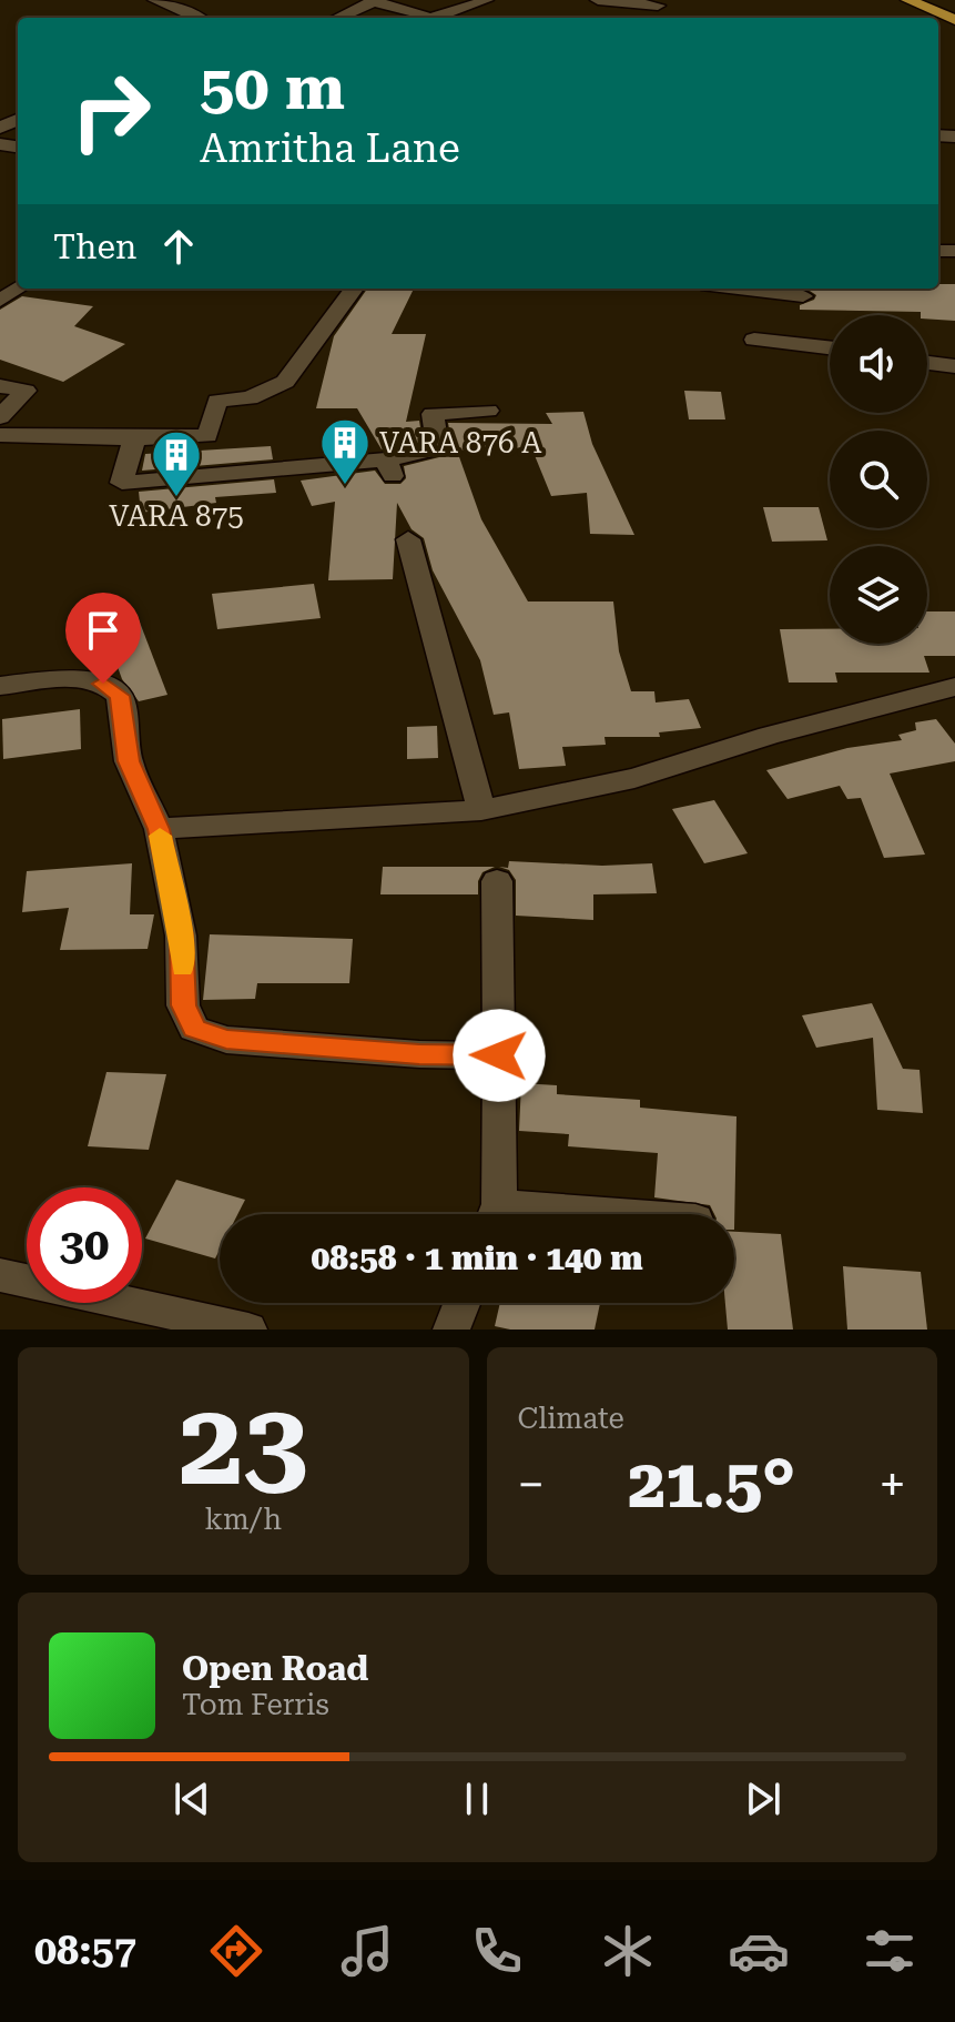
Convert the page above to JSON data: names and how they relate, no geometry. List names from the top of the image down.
{
  "places": {
    "building": ["VARA 876 A", "VARA 875"]
  },
  "page": {
    "turn": ["50 m", "Amritha Lane"],
    "then": "Then",
    "limit": "30",
    "trip": "08:58 · 1 min · 140 m",
    "tile": [
      ["23", "km/h"],
      "Climate"
    ],
    "heat": ["−", "21.5°", "+"],
    "song": ["Open Road", "Tom Ferris"],
    "tabs": "08:57"
  }
}
